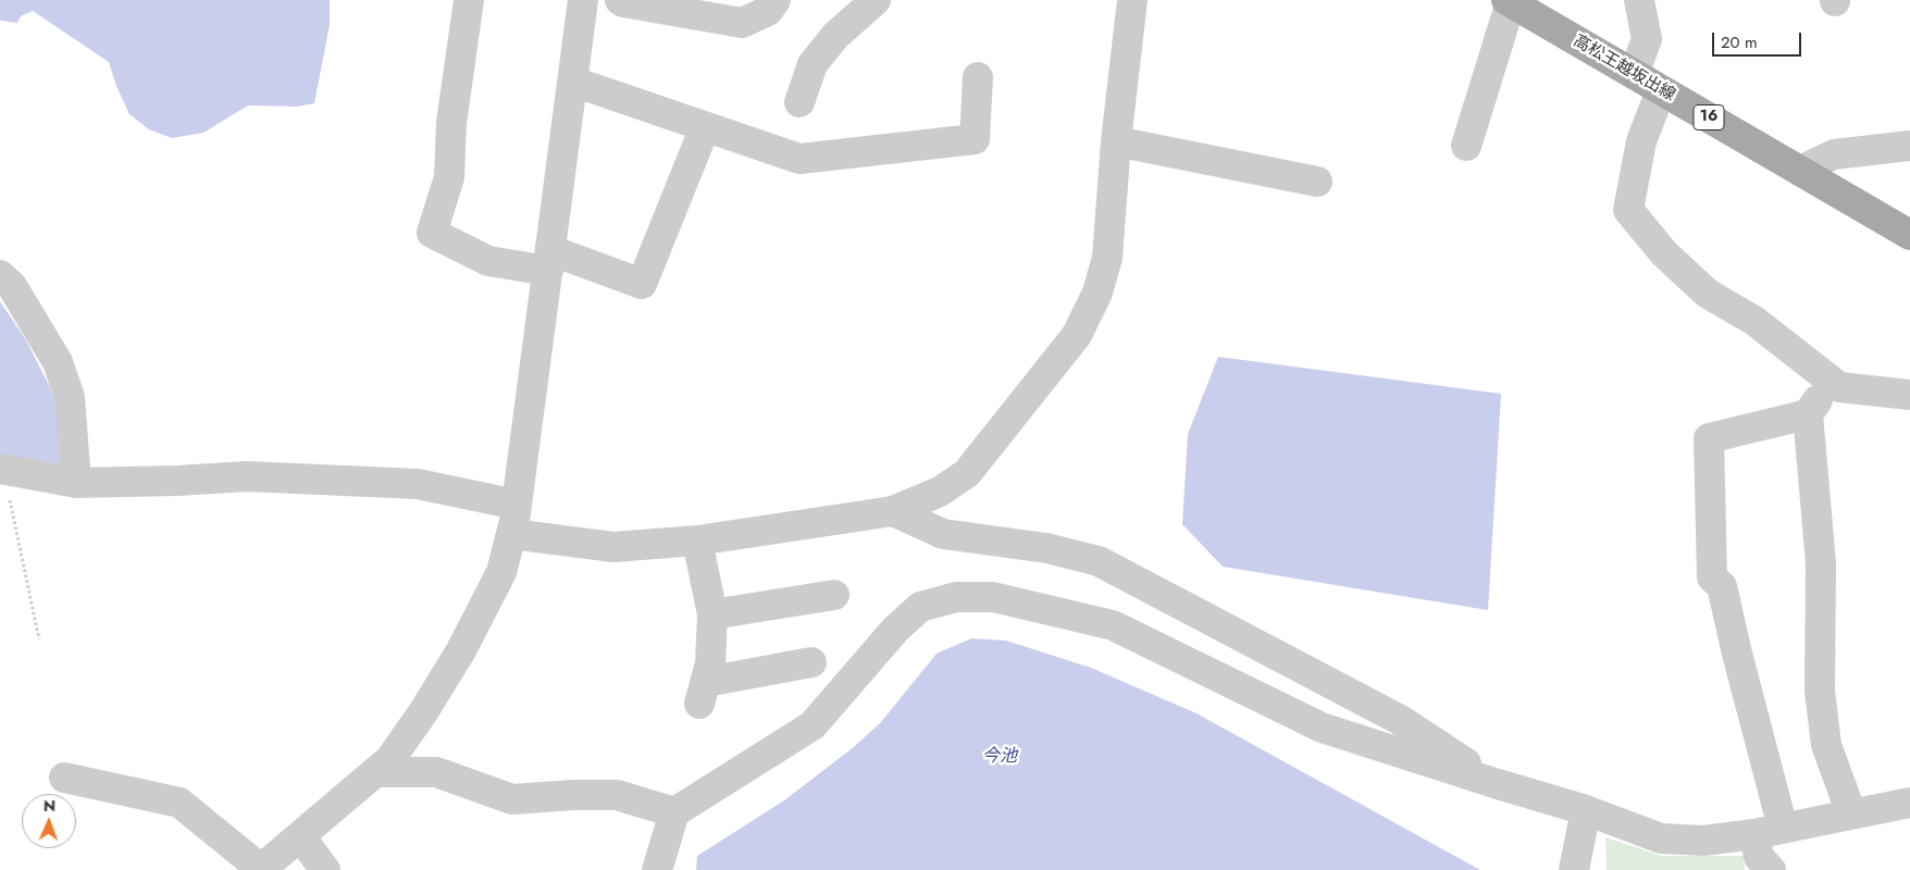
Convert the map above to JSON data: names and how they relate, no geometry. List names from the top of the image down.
{
  "streets": {
    "main road": ["高松王越坂出線", "16"]
  },
  "water": ["今池"],
  "scale_bar": "20 m",
  "north": "top"
}
